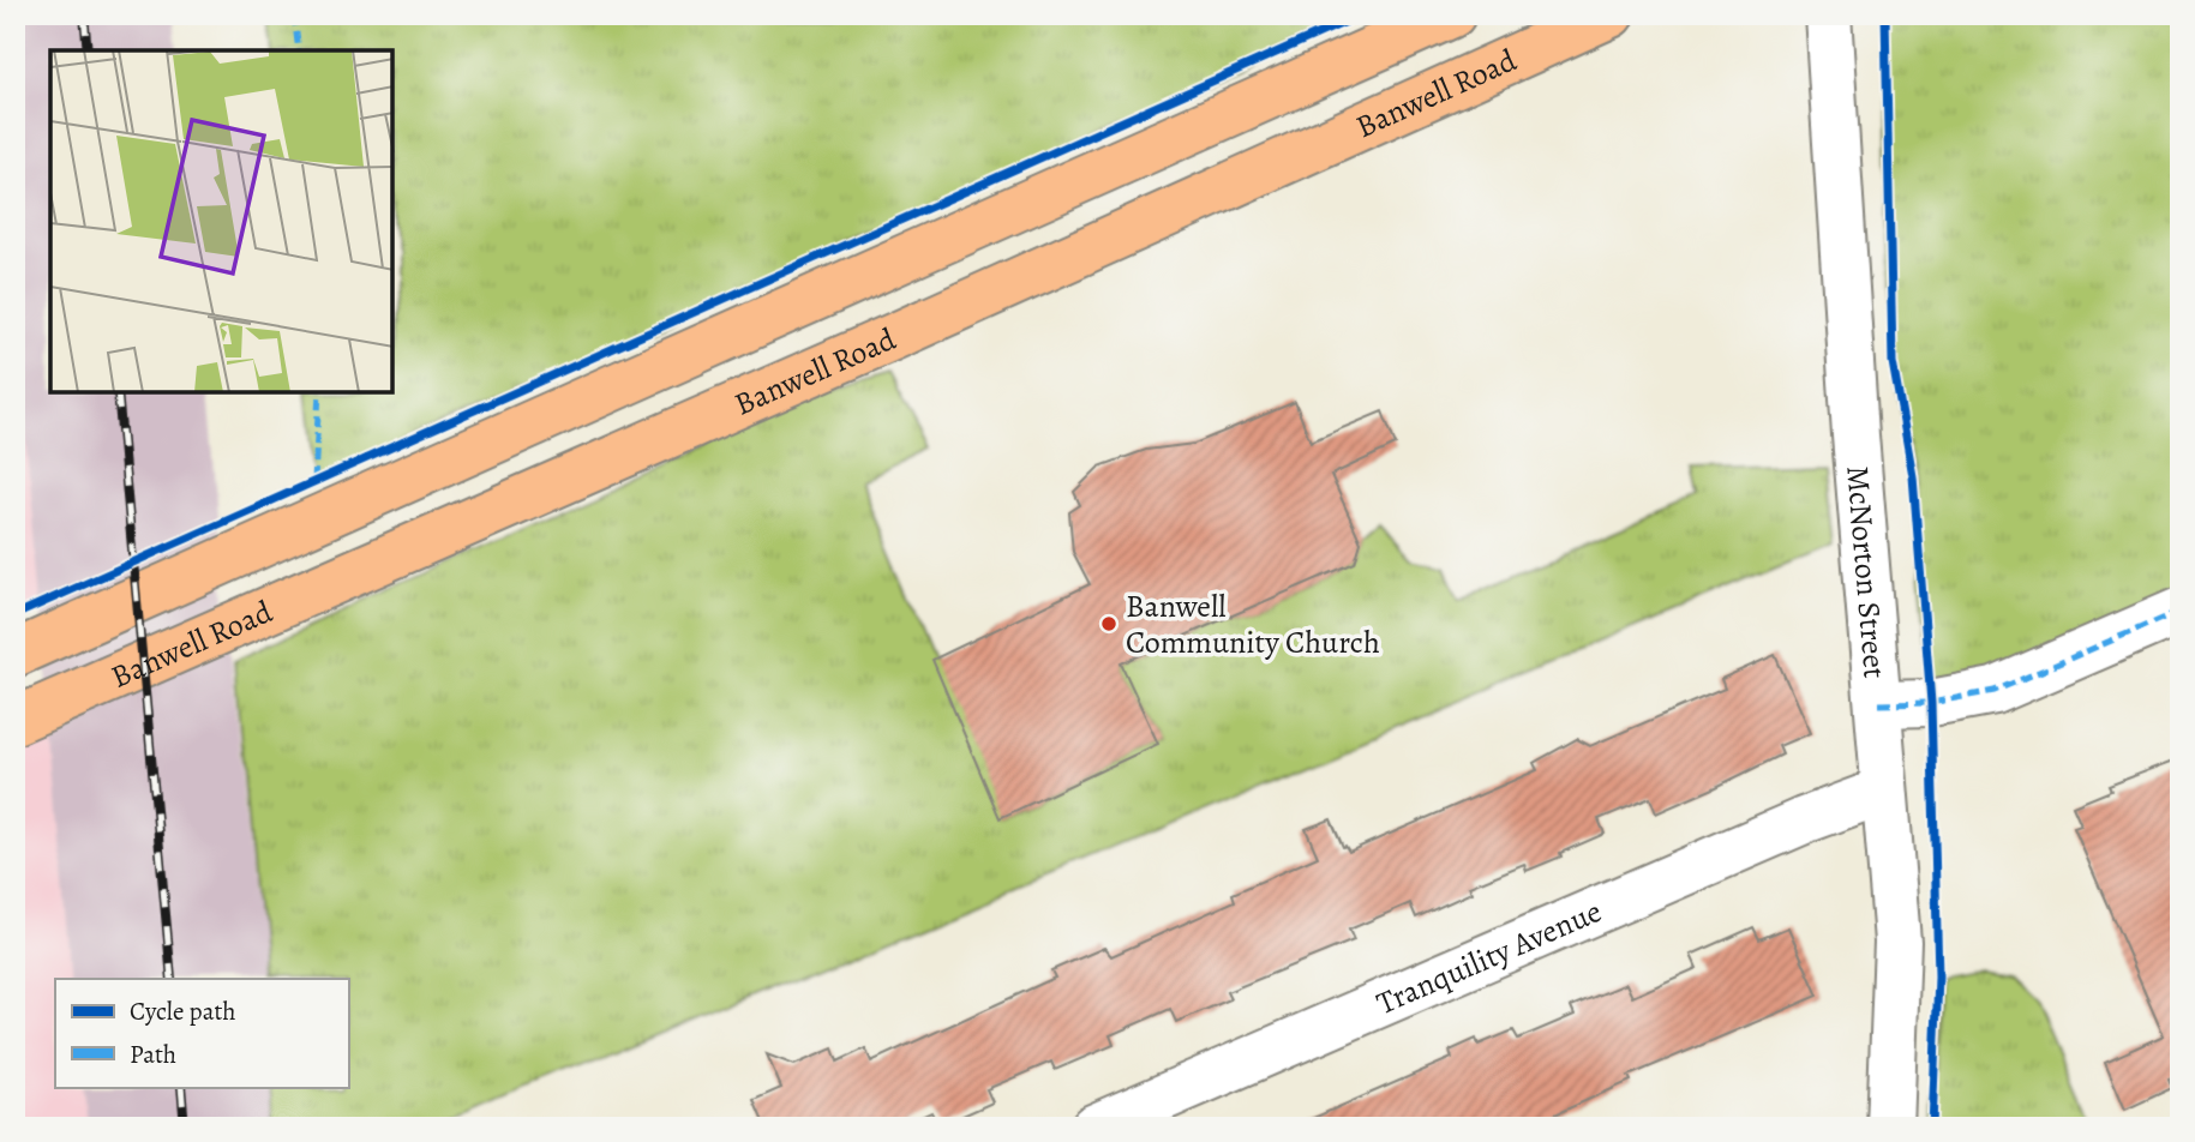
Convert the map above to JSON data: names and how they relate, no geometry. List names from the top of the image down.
{
  "streets": {
    "main road": ["Banwell Road"],
    "street": ["McNorton Street", "Tranquility Avenue"]
  },
  "crossings": [
    ["McNorton Street", "Tranquility Avenue"]
  ],
  "places": ["Banwell Community Church"],
  "legend": ["Cycle path", "Path"]
}
